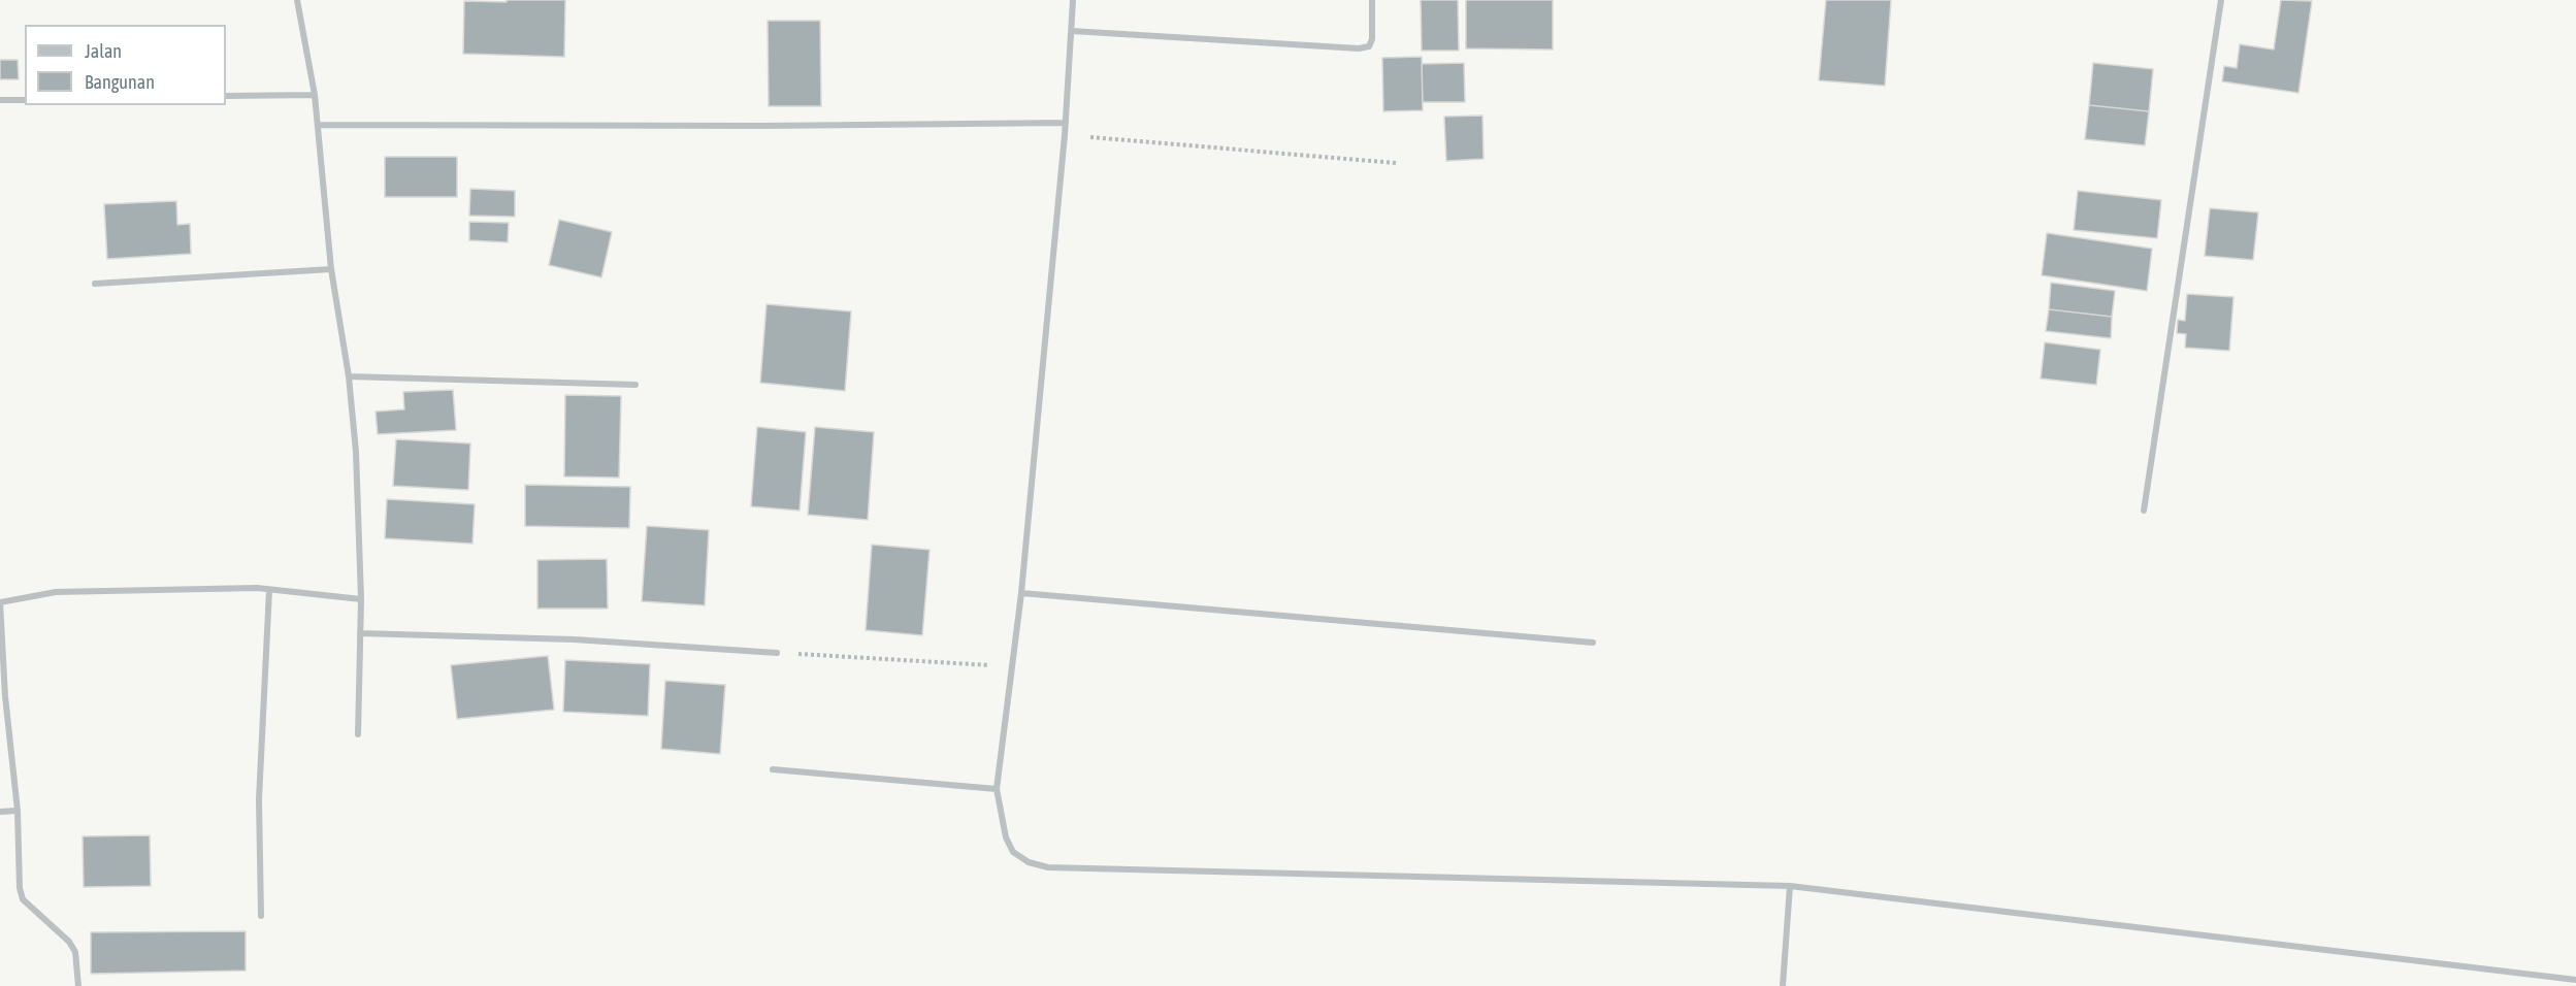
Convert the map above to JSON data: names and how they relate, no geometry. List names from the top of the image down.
{
  "legend": ["Jalan", "Bangunan"]
}
